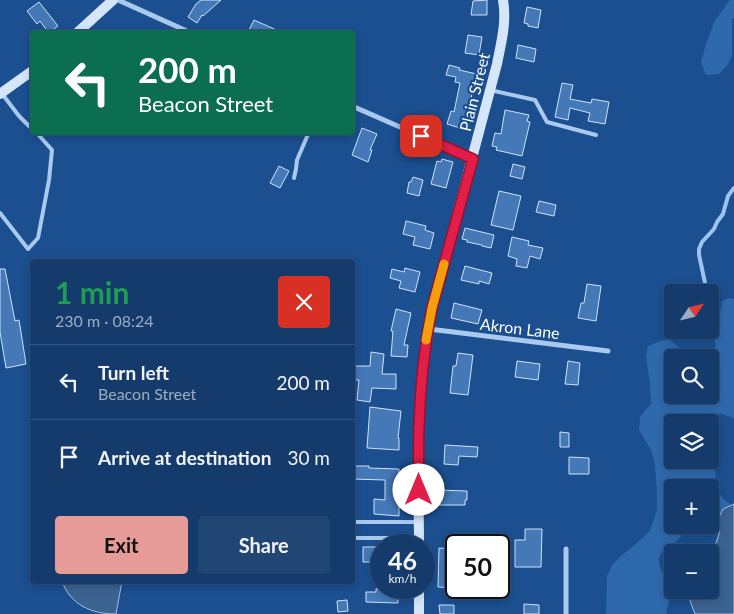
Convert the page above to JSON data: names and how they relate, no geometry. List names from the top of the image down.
{
  "streets": {
    "main road": ["Plain Street"],
    "street": ["Akron Lane"]
  },
  "crossings": [
    ["Plain Street", "Akron Lane"]
  ],
  "north": "top right",
  "page": {
    "turn": ["200 m", "Beacon Street"],
    "heading": ["1 min", "230 m · 08:24"],
    "map_buttons": ["+", "−"],
    "list": [
      {
        "name": "Turn left",
        "note": "Beacon Street",
        "value": "200 m"
      },
      {
        "name": "Arrive at destination",
        "value": "30 m"
      }
    ],
    "buttons": ["Exit", "Share"],
    "speed": "46 km/h",
    "limit": "50"
  }
}
